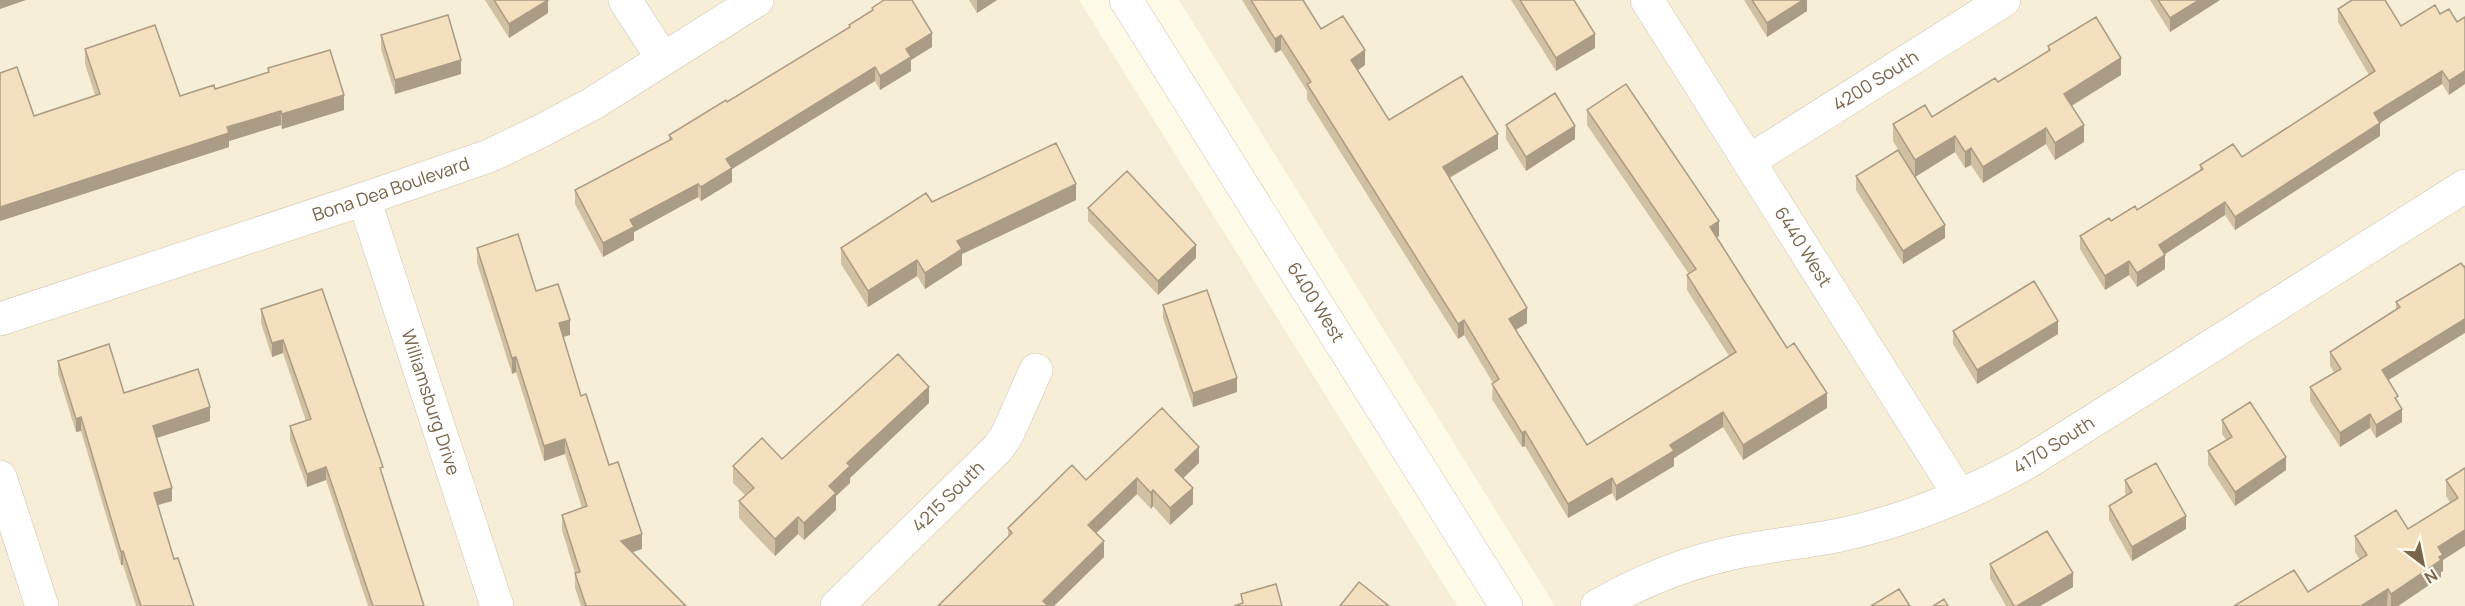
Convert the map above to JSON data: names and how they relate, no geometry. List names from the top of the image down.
{
  "streets": {
    "street": [
      "4200 South",
      "Bona Dea Boulevard",
      "6440 West",
      "6400 West",
      "Williamsburg Drive",
      "4170 South",
      "4215 South"
    ]
  },
  "crossings": [
    ["4200 South", "6440 West"],
    ["Bona Dea Boulevard", "Williamsburg Drive"],
    ["6440 West", "4170 South"]
  ],
  "north": "bottom right"
}
